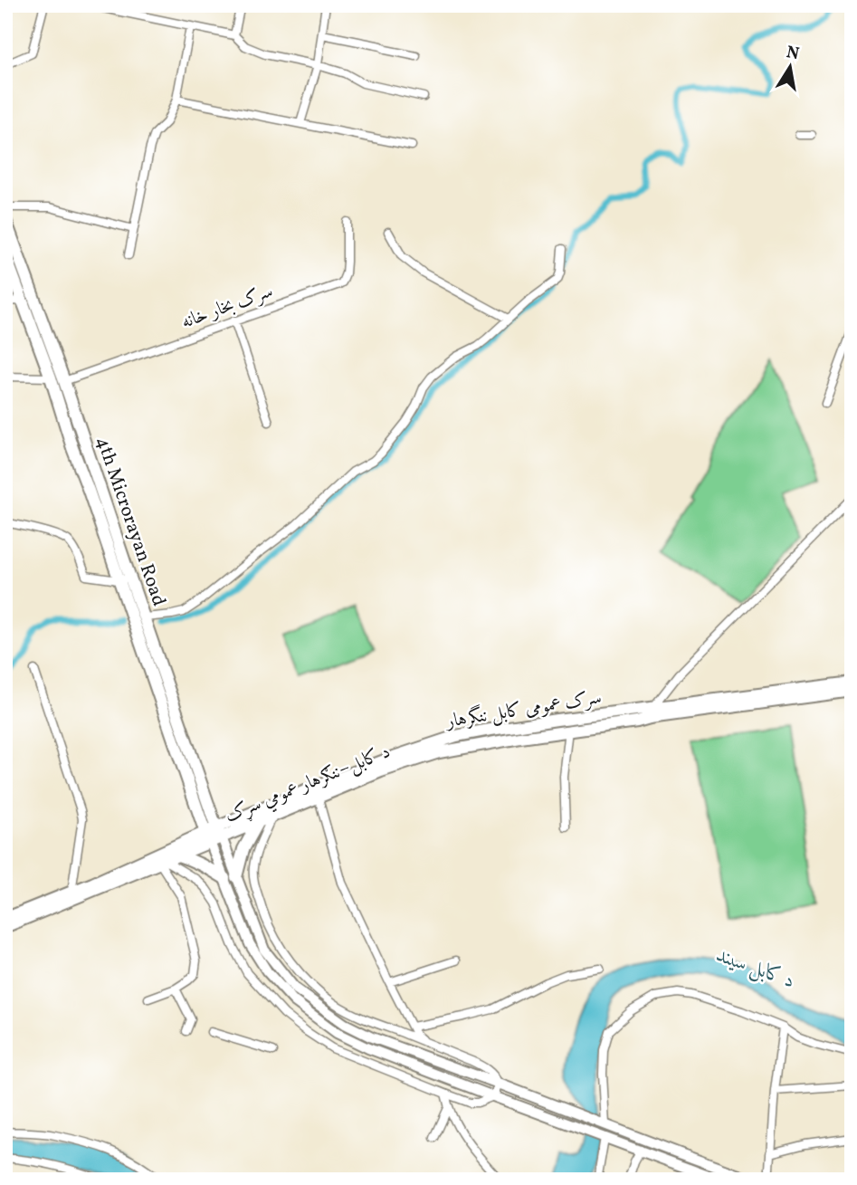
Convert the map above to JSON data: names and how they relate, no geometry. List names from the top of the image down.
{
  "streets": {
    "main road": ["4th Microrayan Road", "سرک عمومی کابل ننگرهار", "د کابل–ننګرهار عمومي سړک"],
    "street": ["سرک بخار خانه"]
  },
  "crossings": [
    ["سرک بخار خانه", "4th Microrayan Road"],
    ["4th Microrayan Road", "سرک عمومی کابل ننگرهار"],
    ["4th Microrayan Road", "د کابل–ننګرهار عمومي سړک"],
    ["سرک عمومی کابل ننگرهار", "د کابل–ننګرهار عمومي سړک"]
  ],
  "water": ["د کابل سيند"],
  "north": "top"
}
